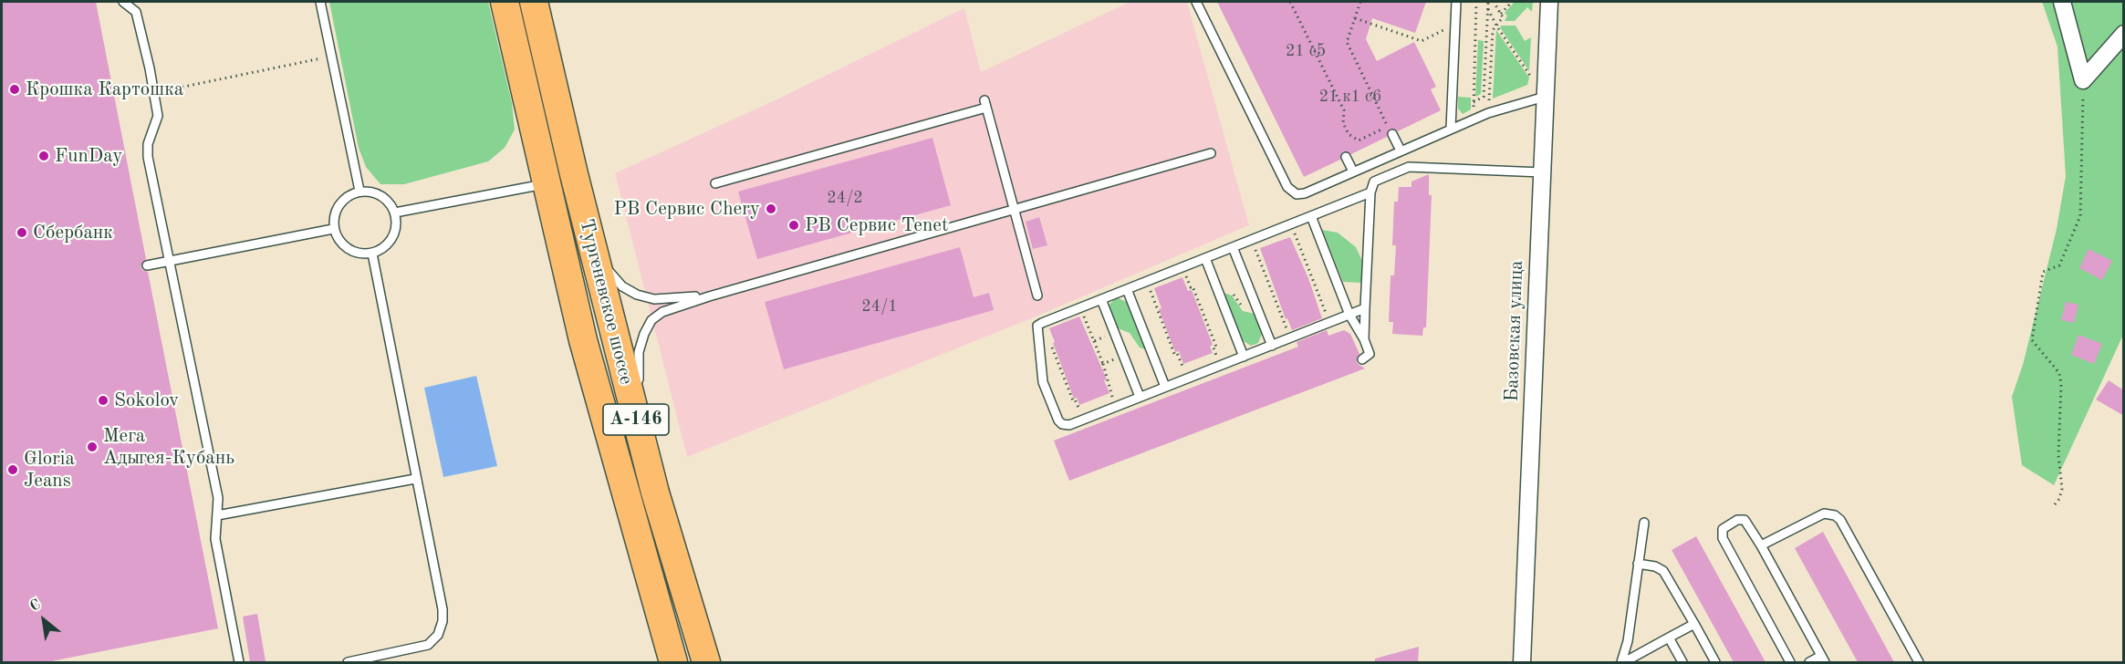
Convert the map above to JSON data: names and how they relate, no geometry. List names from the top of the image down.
{
  "streets": {
    "highway": ["Тургеневское шоссе", "А-146"],
    "street": ["Базовская улица"]
  },
  "places": [
    "Крошка Картошка",
    "FunDay",
    "PB Сервис Chery",
    "PB Сервис Tenet",
    "Сбербанк",
    "Sokolov",
    "Мега Адыгея-Кубань",
    "Gloria Jeans"
  ],
  "house_numbers": [
    "21 с5",
    "21 к1 с6",
    "24/2",
    "24/1"
  ],
  "north": "top left"
}
